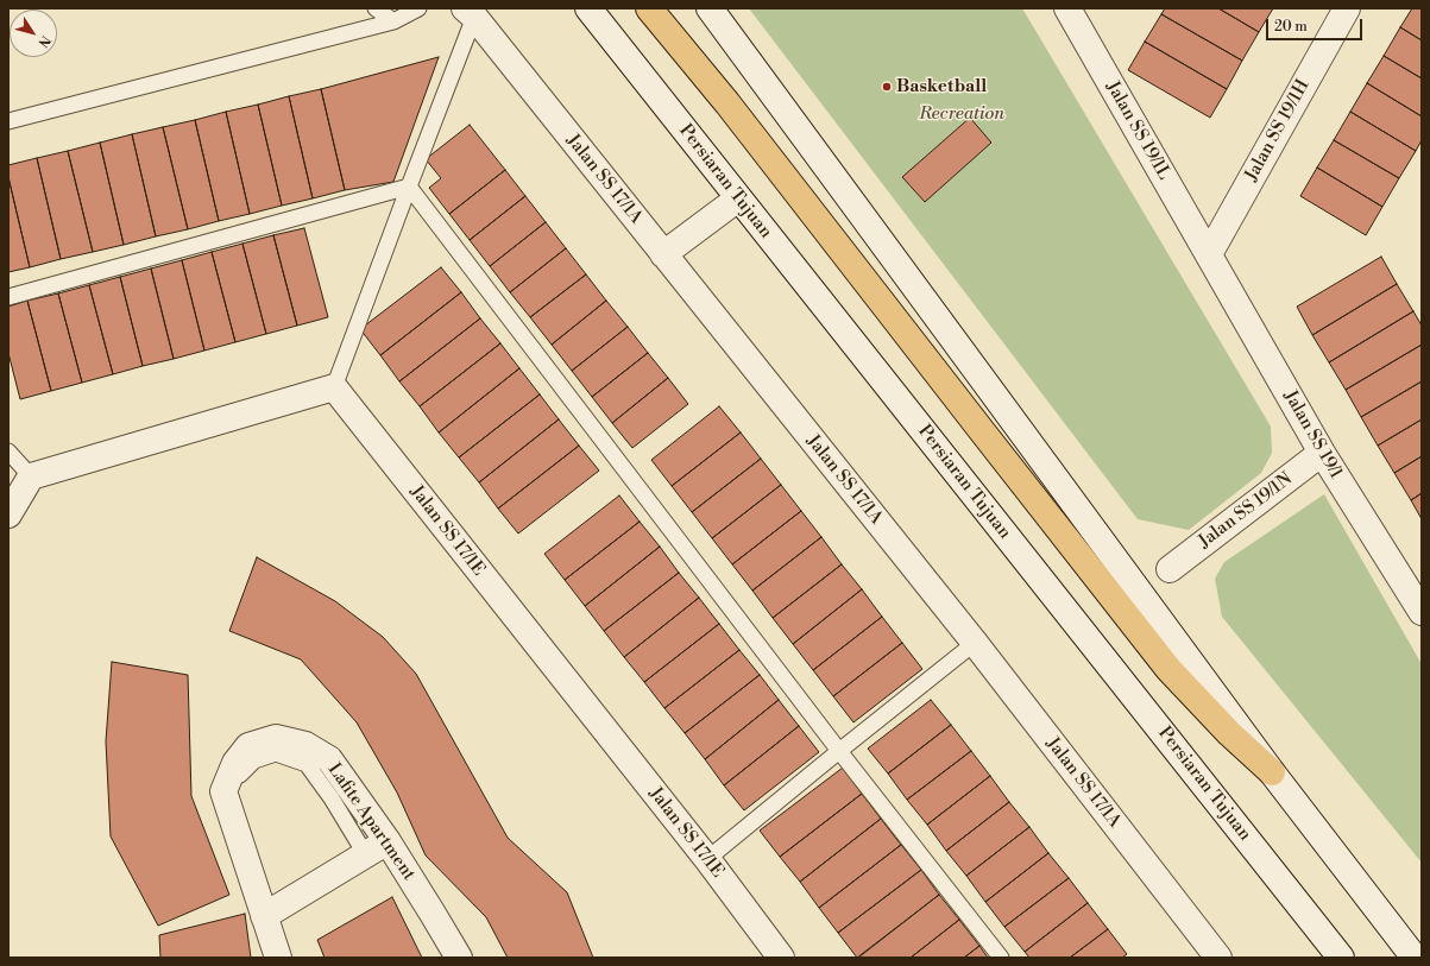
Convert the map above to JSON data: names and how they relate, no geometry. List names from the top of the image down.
{
  "streets": {
    "street": [
      "Jalan SS 19/1L",
      "Jalan SS 19/1H",
      "Jalan SS 17/1A",
      "Persiaran Tujuan",
      "Jalan SS 19/1",
      "Jalan SS 19/1N",
      "Jalan SS 17/1E",
      "Lafite Apartment"
    ]
  },
  "crossings": [
    ["Jalan SS 19/1L", "Jalan SS 19/1H"],
    ["Jalan SS 19/1L", "Jalan SS 19/1"],
    ["Jalan SS 19/1H", "Jalan SS 19/1"],
    ["Jalan SS 19/1", "Jalan SS 19/1N"]
  ],
  "parks": ["Recreation"],
  "places": ["Basketball"],
  "scale_bar": "20 m",
  "north": "bottom right"
}
